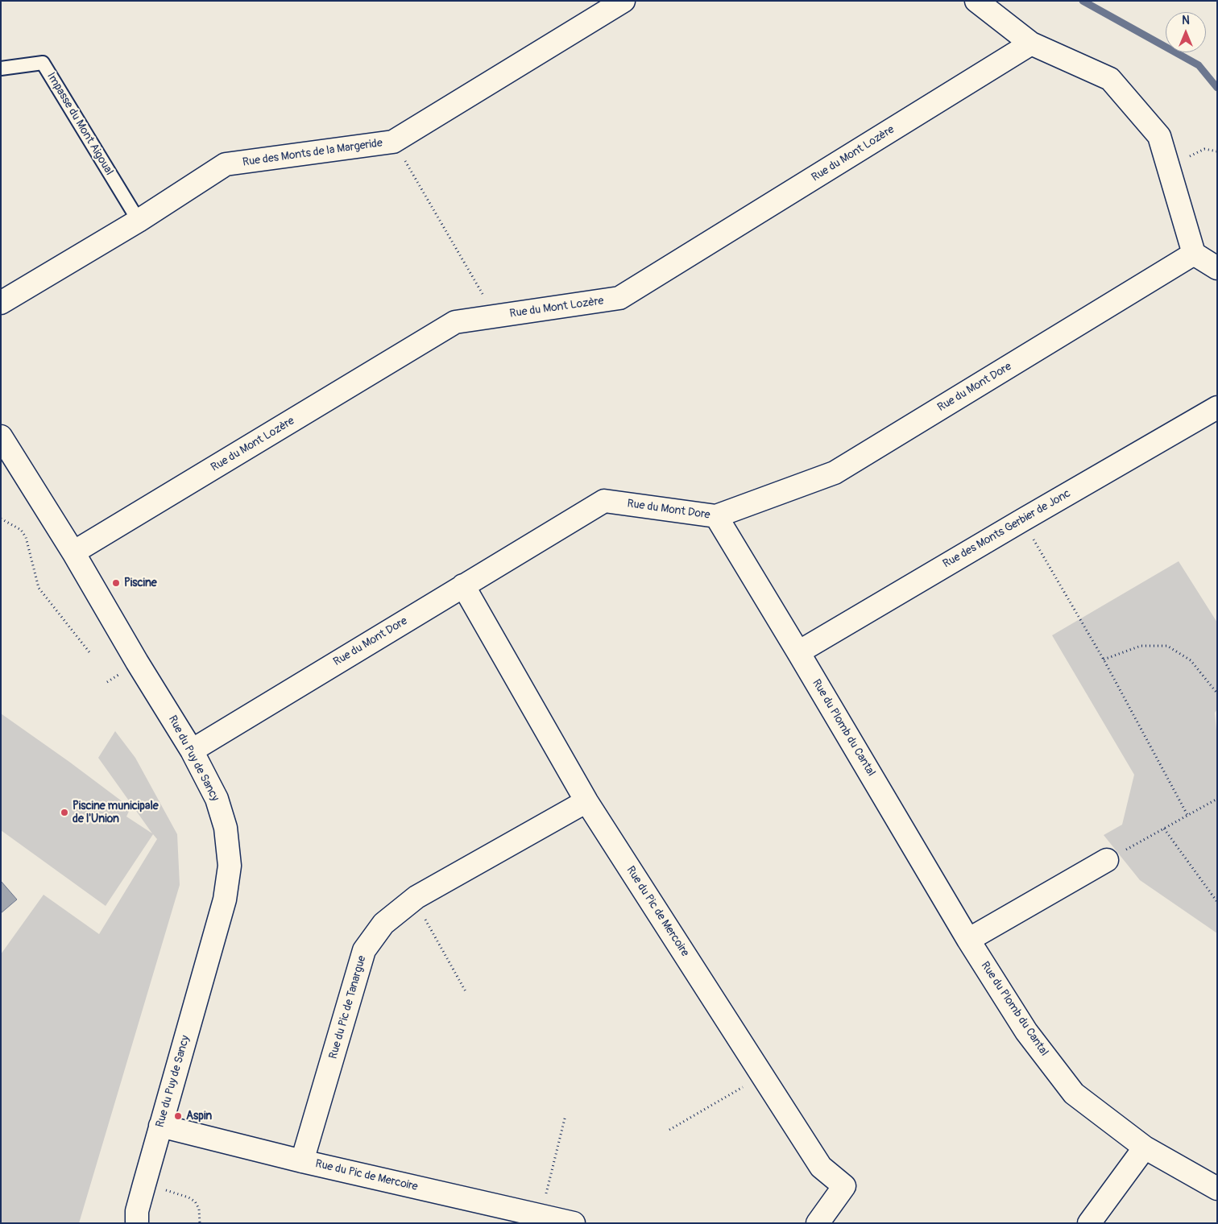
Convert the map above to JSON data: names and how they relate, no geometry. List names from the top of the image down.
{
  "streets": {
    "street": [
      "Rue des Monts de la Margeride",
      "Rue du Mont Lozère",
      "Rue du Mont Dore",
      "Rue des Monts Gerbier de Jonc",
      "Rue du Plomb du Cantal",
      "Rue du Puy de Sancy",
      "Rue du Pic de Mercoire",
      "Rue du Pic de Tanargue"
    ],
    "lane": ["Impasse du Mont Aigoual"]
  },
  "crossings": [
    ["Impasse du Mont Aigoual", "Rue des Monts de la Margeride"],
    ["Rue du Mont Lozère", "Rue du Puy de Sancy"],
    ["Rue du Mont Dore", "Rue du Plomb du Cantal"],
    ["Rue du Mont Dore", "Rue du Puy de Sancy"],
    ["Rue du Mont Dore", "Rue du Pic de Mercoire"],
    ["Rue des Monts Gerbier de Jonc", "Rue du Plomb du Cantal"],
    ["Rue du Puy de Sancy", "Rue du Pic de Mercoire"],
    ["Rue du Pic de Mercoire", "Rue du Pic de Tanargue"]
  ],
  "places": ["Piscine", "Piscine municipale de l'Union", "Aspin"],
  "north": "top"
}
